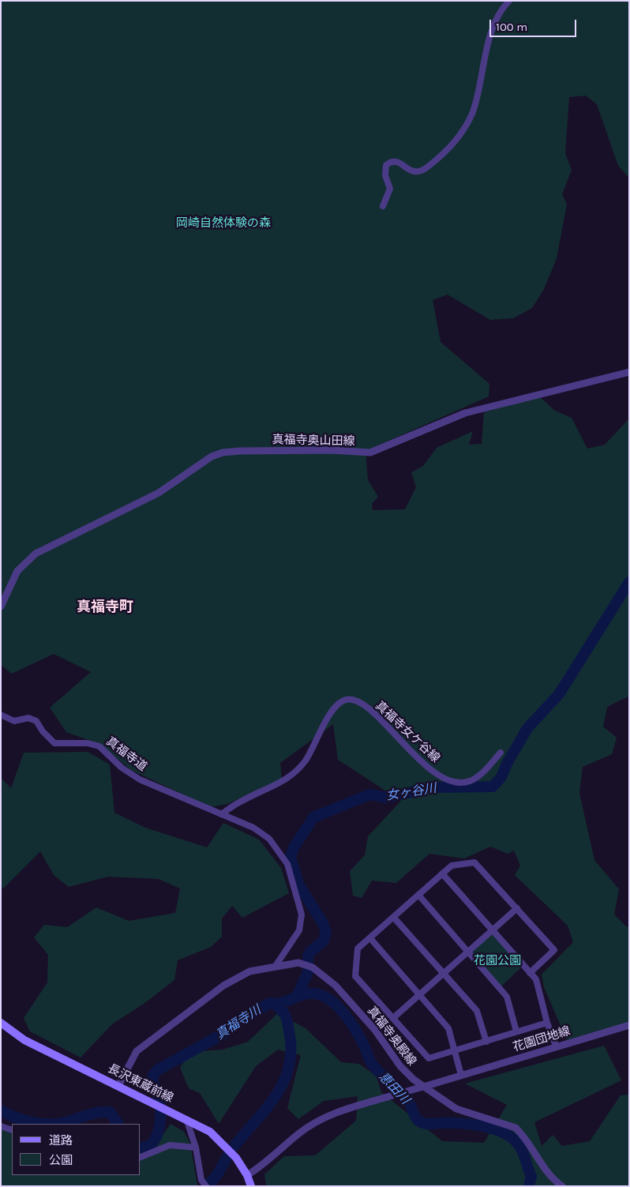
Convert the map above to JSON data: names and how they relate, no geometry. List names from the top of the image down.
{
  "streets": {
    "main road": ["長沢東蔵前線"],
    "street": [
      "真福寺奥山田線",
      "真福寺女ケ谷線",
      "真福寺道",
      "真福寺奥殿線",
      "花園団地線"
    ]
  },
  "crossings": [
    ["真福寺女ケ谷線", "真福寺道"],
    ["真福寺道", "真福寺奥殿線"],
    ["真福寺奥殿線", "長沢東蔵前線"],
    ["花園団地線", "長沢東蔵前線"]
  ],
  "districts": ["真福寺町"],
  "water": ["女ヶ谷川", "真福寺川", "恵田川"],
  "parks": ["岡崎自然体験の森", "花園公園"],
  "legend": ["道路", "公園"],
  "scale_bar": "100 m"
}
